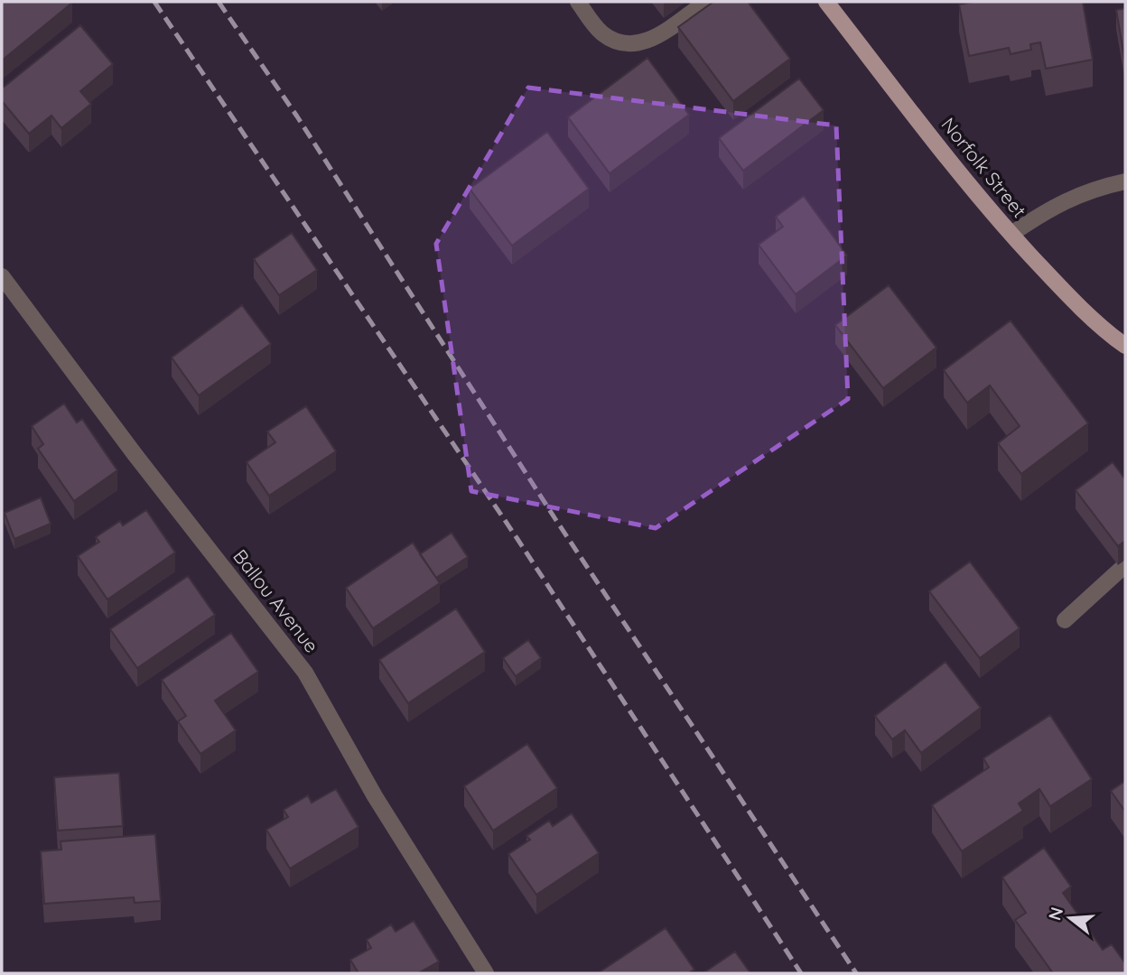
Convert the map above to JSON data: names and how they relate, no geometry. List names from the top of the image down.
{
  "streets": {
    "main road": ["Norfolk Street"],
    "street": ["Ballou Avenue"]
  },
  "north": "left"
}
